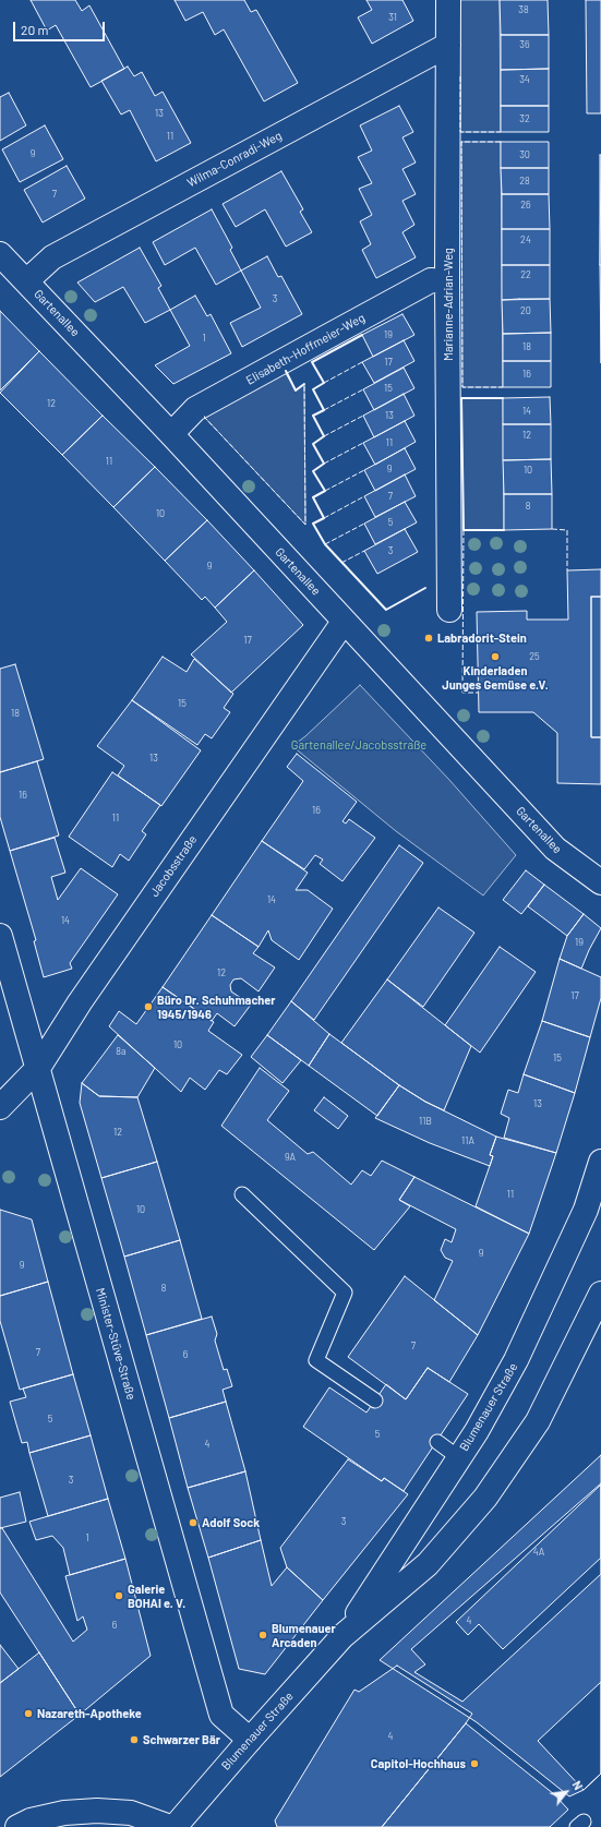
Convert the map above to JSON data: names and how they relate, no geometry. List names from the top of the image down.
{
  "streets": {
    "street": [
      "Wilma-Conradi-Weg",
      "Marianne-Adrian-Weg",
      "Gartenallee",
      "Elisabeth-Hoffmeier-Weg",
      "Jacobsstraße",
      "Minister-Stüve-Straße",
      "Blumenauer Straße"
    ]
  },
  "crossings": [
    ["Wilma-Conradi-Weg", "Marianne-Adrian-Weg"],
    ["Wilma-Conradi-Weg", "Gartenallee"],
    ["Marianne-Adrian-Weg", "Elisabeth-Hoffmeier-Weg"],
    ["Gartenallee", "Elisabeth-Hoffmeier-Weg"],
    ["Gartenallee", "Jacobsstraße"],
    ["Jacobsstraße", "Minister-Stüve-Straße"],
    ["Minister-Stüve-Straße", "Blumenauer Straße"]
  ],
  "parks": ["Gartenallee/Jacobsstraße"],
  "places": [
    "Labradorit-Stein",
    "Kinderladen Junges Gemüse e.V.",
    "Büro Dr. Schuhmacher 1945/1946",
    "Adolf Sock",
    "Galerie BOHAI e. V.",
    "Blumenauer Arcaden",
    "Nazareth-Apotheke",
    "Schwarzer Bär",
    "Capitol-Hochhaus"
  ],
  "house_numbers": [
    "38",
    "31",
    "36",
    "34",
    "13",
    "32",
    "11",
    "9",
    "30",
    "28",
    "7",
    "26",
    "24",
    "22",
    "3",
    "20",
    "19",
    "1",
    "18",
    "17",
    "16",
    "15",
    "12",
    "14",
    "13",
    "12",
    "11",
    "11",
    "9",
    "10",
    "7",
    "8",
    "10",
    "5",
    "3",
    "9",
    "17",
    "25",
    "15",
    "18",
    "13",
    "16",
    "16",
    "11",
    "14",
    "14",
    "19",
    "12",
    "17",
    "10",
    "8a",
    "15",
    "13",
    "11B",
    "12",
    "11A",
    "9A",
    "11",
    "10",
    "9",
    "9",
    "8",
    "7",
    "7",
    "6",
    "5",
    "5",
    "4",
    "3",
    "3",
    "1",
    "4A",
    "4",
    "6",
    "4"
  ],
  "scale_bar": "20 m",
  "north": "top right"
}
